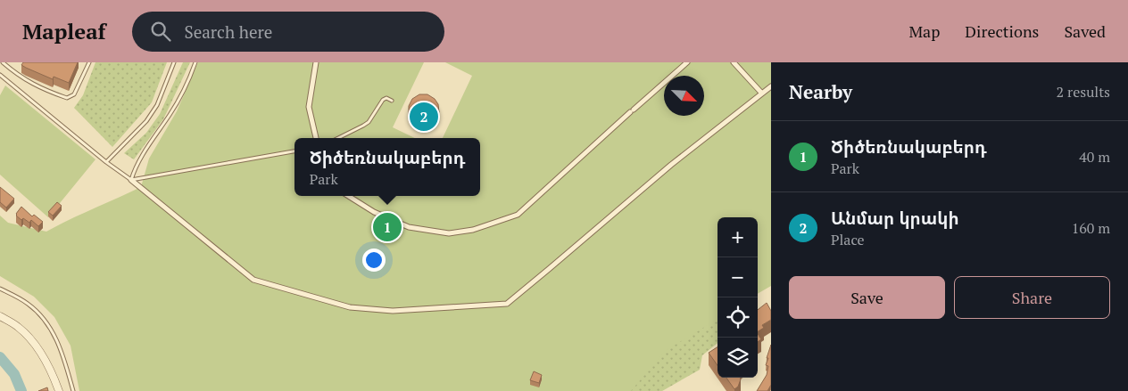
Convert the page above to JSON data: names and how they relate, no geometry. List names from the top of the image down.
{
  "north": "bottom right",
  "page": {
    "header": "Mapleaf",
    "search": "Search here",
    "nav": ["Map", "Directions", "Saved"],
    "heading": ["Nearby", "2 results"],
    "pins": ["2", "1"],
    "list": [
      {
        "mark": "1",
        "name": "Ծիծեռնակաբերդ",
        "note": "Park",
        "value": "40 m"
      },
      {
        "mark": "2",
        "name": "Անմար կրակի",
        "note": "Place",
        "value": "160 m"
      }
    ],
    "popup": ["Ծիծեռնակաբերդ", "Park"],
    "map_buttons": ["+", "−"],
    "buttons": ["Save", "Share"]
  }
}
